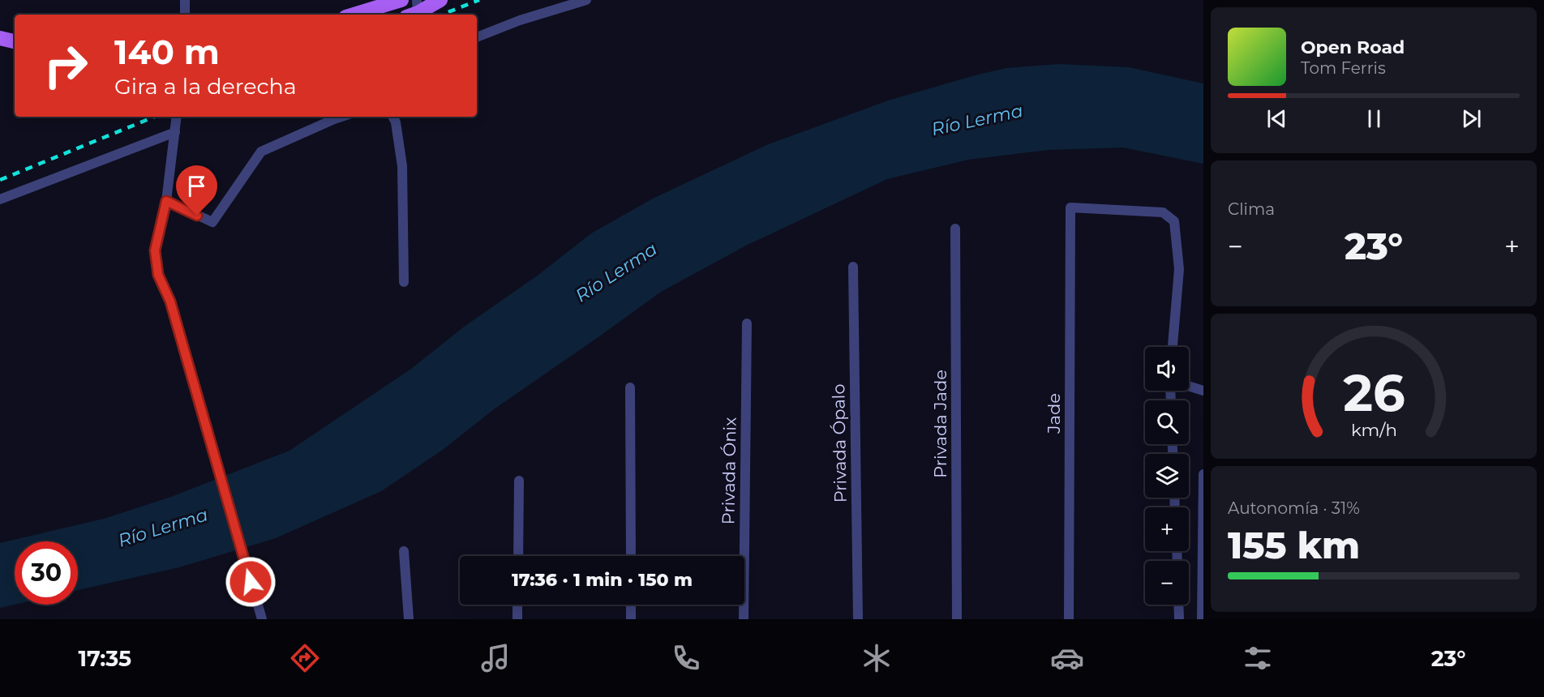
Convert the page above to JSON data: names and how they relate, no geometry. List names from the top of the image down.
{
  "streets": {
    "street": [
      "Jade",
      "Privada Jade",
      "Privada Ópalo",
      "Privada Ónix"
    ]
  },
  "water": ["Río Lerma"],
  "page": {
    "turn": ["140 m", "Gira a la derecha"],
    "song": ["Open Road", "Tom Ferris"],
    "tile": [
      "Clima",
      ["Autonomía · 31%", "155 km"]
    ],
    "heat": ["−", "23°", "+"],
    "map_buttons": ["+", "−"],
    "limit": "30",
    "trip": "17:36 · 1 min · 150 m",
    "tabs": ["17:35", "23°"],
    "gauge": ["26", "km/h"]
  }
}
